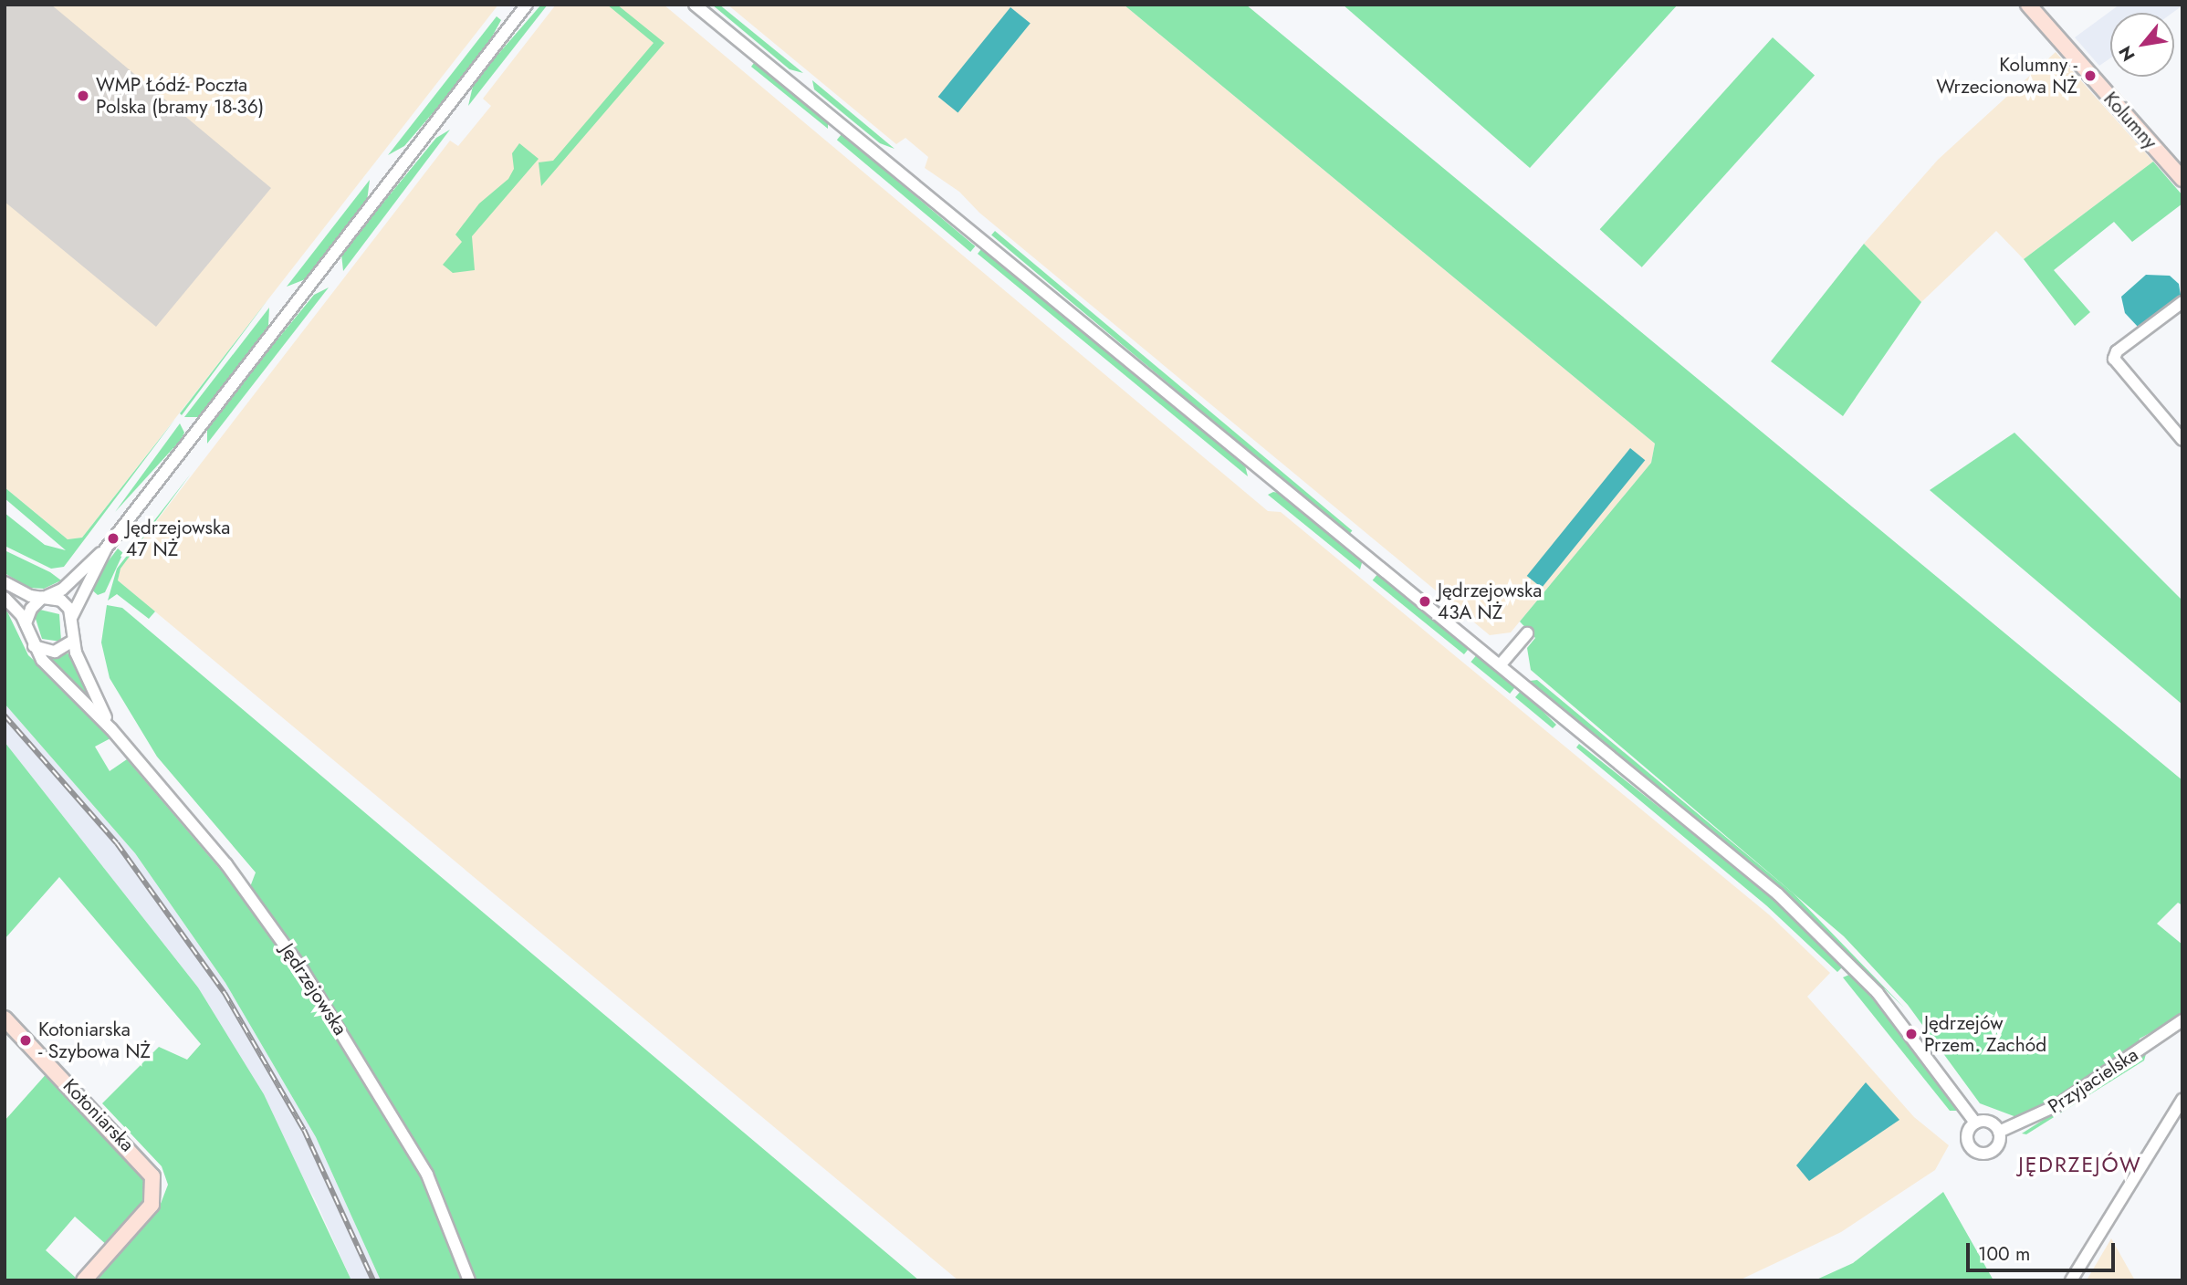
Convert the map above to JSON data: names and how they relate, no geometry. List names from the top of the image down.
{
  "streets": {
    "street": [
      "Kolumny",
      "Jędrzejowska",
      "Przyjacielska",
      "Kotoniarska"
    ]
  },
  "districts": ["JĘDRZEJÓW"],
  "places": [
    "Kolumny - Wrzecionowa NŻ",
    "WMP Łódź- Poczta Polska (bramy 18-36)",
    "Jędrzejowska 47 NŻ",
    "Jędrzejowska 43A NŻ",
    "Jędrzejów Przem. Zachód",
    "Kotoniarska - Szybowa NŻ"
  ],
  "scale_bar": "100 m",
  "north": "bottom left"
}
